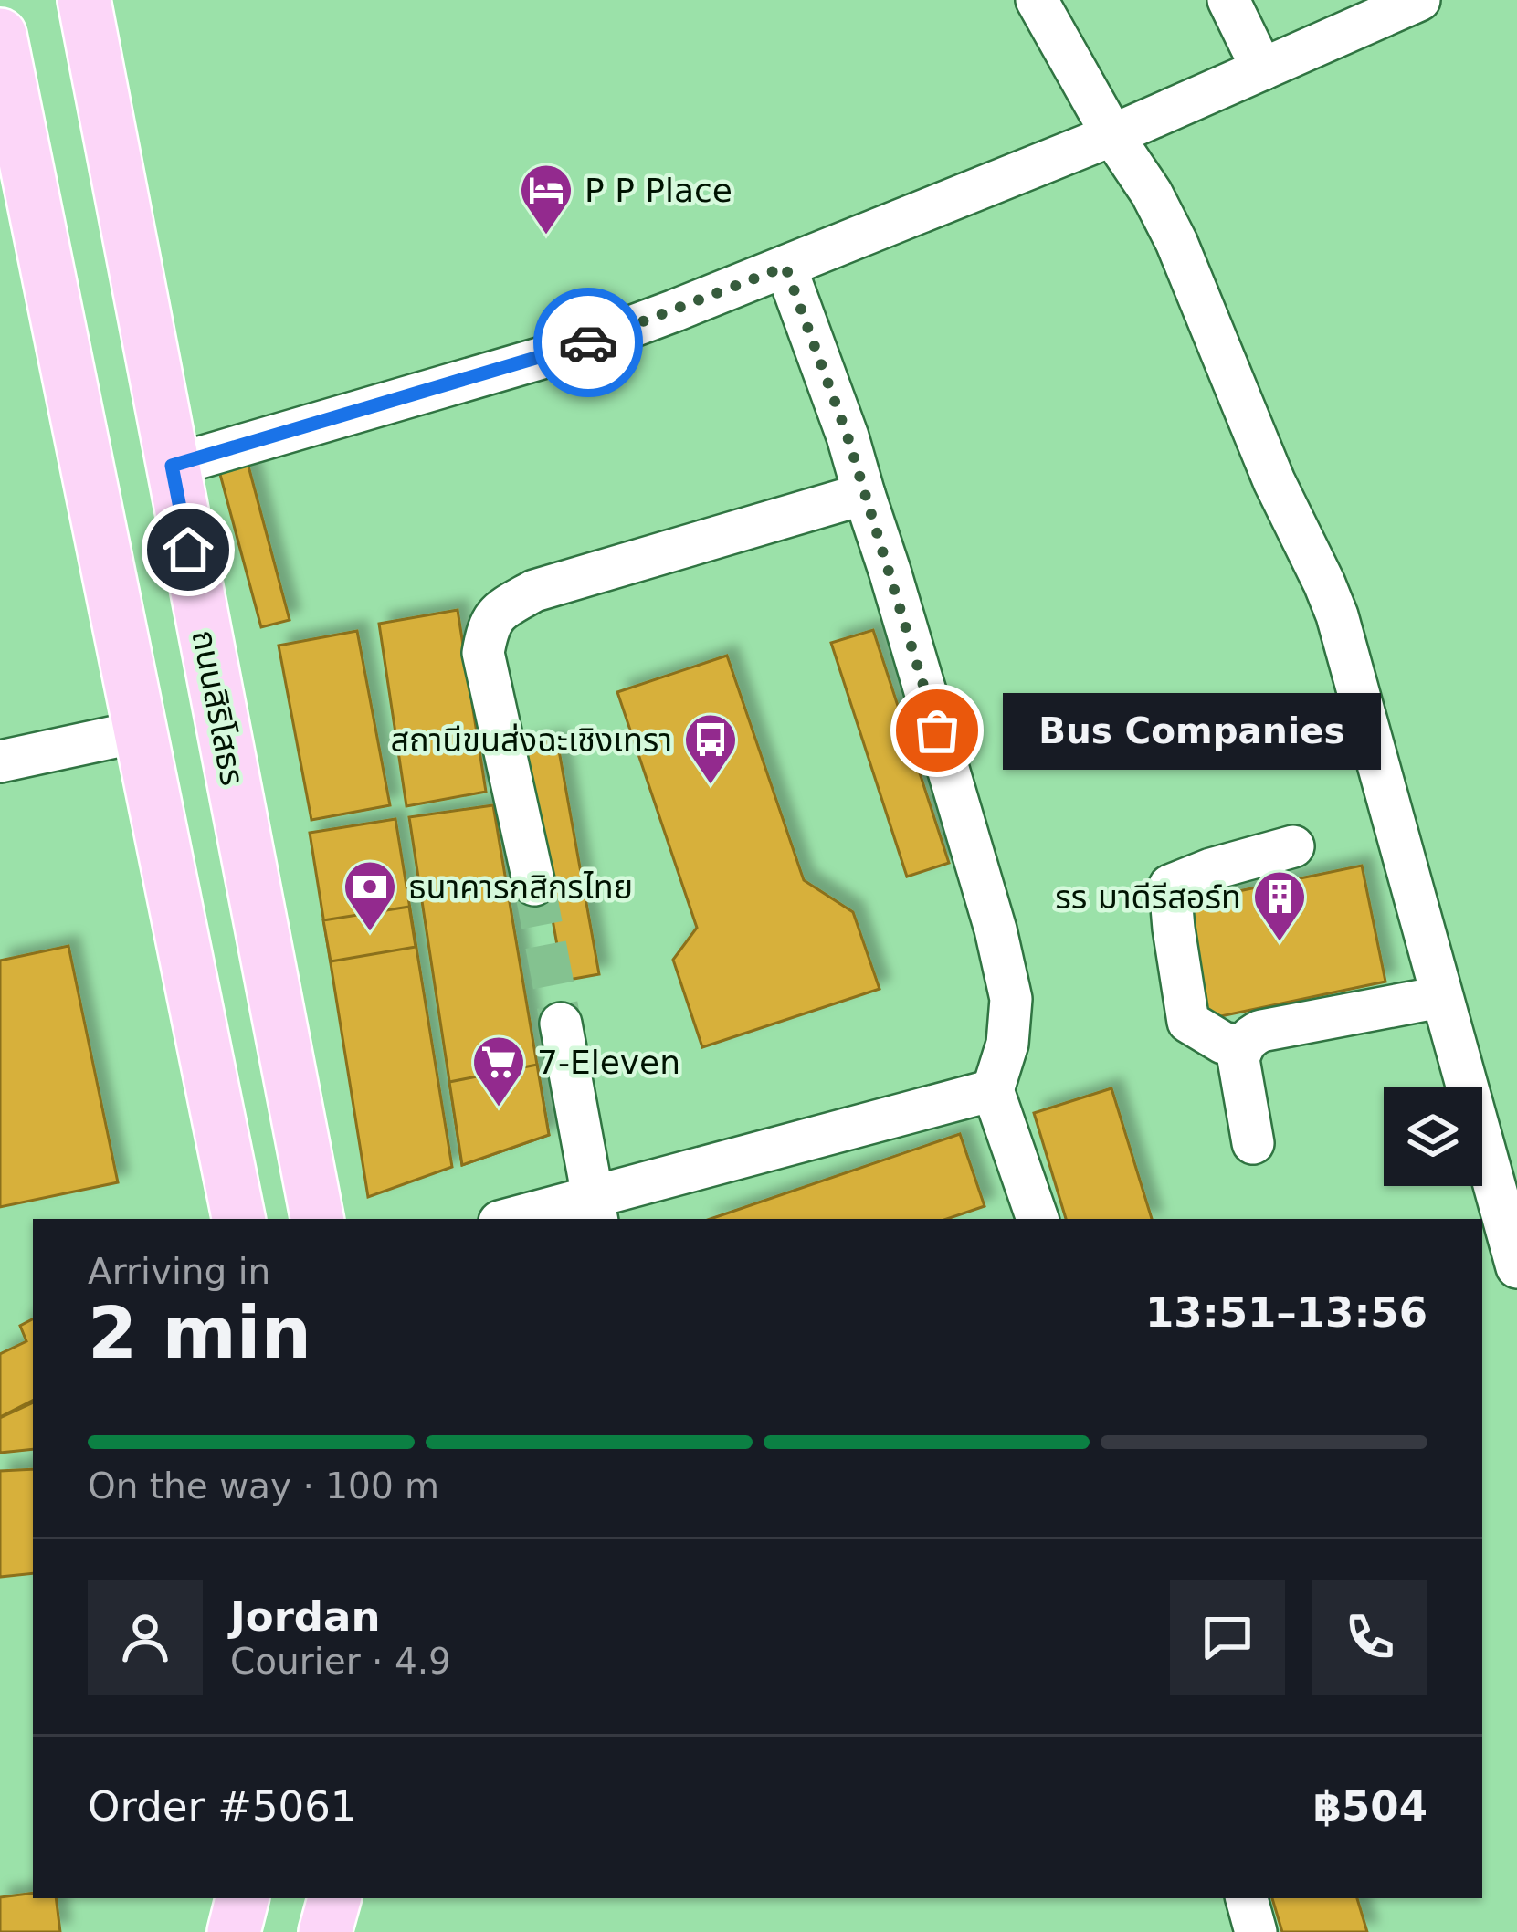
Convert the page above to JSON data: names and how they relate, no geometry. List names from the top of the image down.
{
  "streets": {
    "main road": ["ถนนสิริโสธร"]
  },
  "places": {
    "hotel": ["P P Place"],
    "other": ["Bus Companies"],
    "bus stop": ["สถานีขนส่งฉะเชิงเทรา"],
    "bank": ["ธนาคารกสิกรไทย"],
    "building": ["รร มาดีรีสอร์ท"],
    "supermarket": ["7-Eleven"]
  },
  "page": {
    "bubble": "Bus Companies",
    "heading": ["2 min", "Arriving in", "13:51–13:56"],
    "panel": [
      "Jordan",
      "Courier · 4.9",
      "Order #5061",
      "฿504"
    ],
    "bar": "On the way · 100 m"
  }
}
